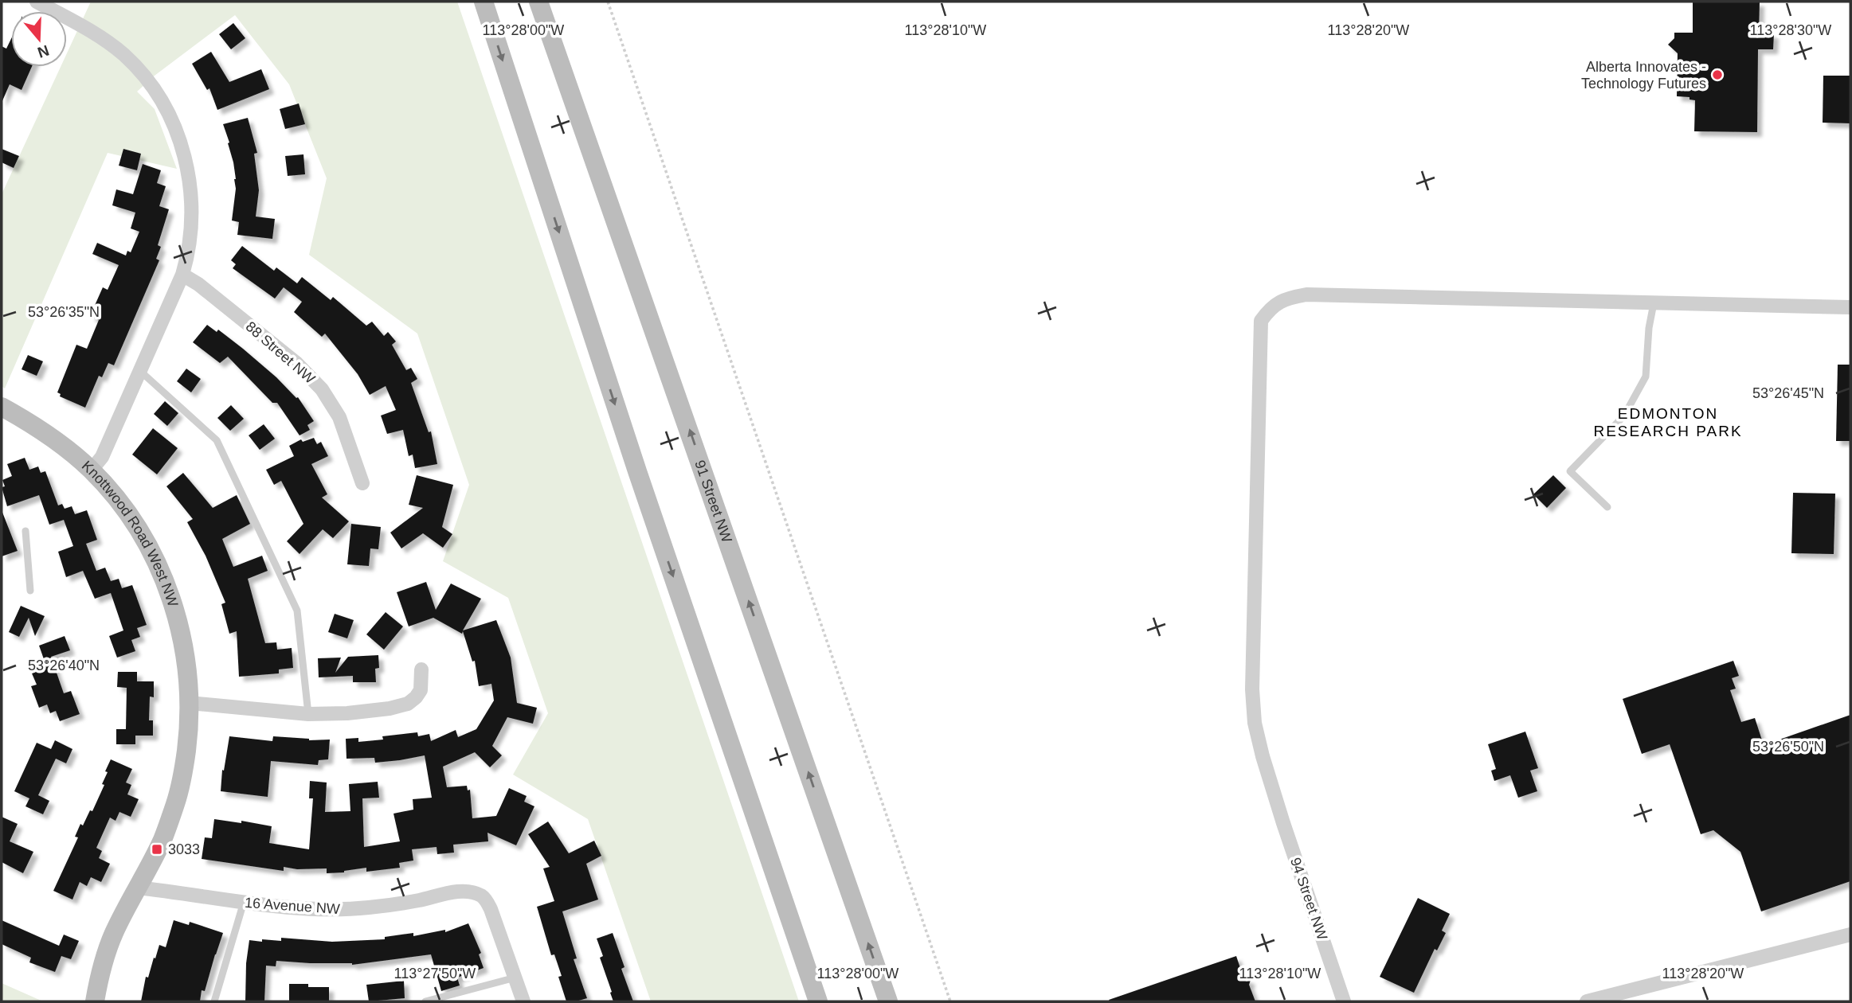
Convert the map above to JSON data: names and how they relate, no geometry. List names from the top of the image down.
{
  "streets": {
    "main road": ["91 Street NW", "Knottwood Road West NW"],
    "street": ["88 Street NW", "94 Street NW", "16 Avenue NW"]
  },
  "crossings": [
    ["Knottwood Road West NW", "16 Avenue NW"]
  ],
  "districts": ["EDMONTON RESEARCH PARK"],
  "places": {
    "other": ["Alberta Innovates - Technology Futures"],
    "transit": ["3033"]
  },
  "north": "bottom",
  "coordinates": [
    "113°28'00\"W",
    "113°28'10\"W",
    "113°28'20\"W",
    "113°28'30\"W",
    "53°26'35\"N",
    "53°26'45\"N",
    "53°26'40\"N",
    "53°26'50\"N",
    "113°27'50\"W"
  ]
}
